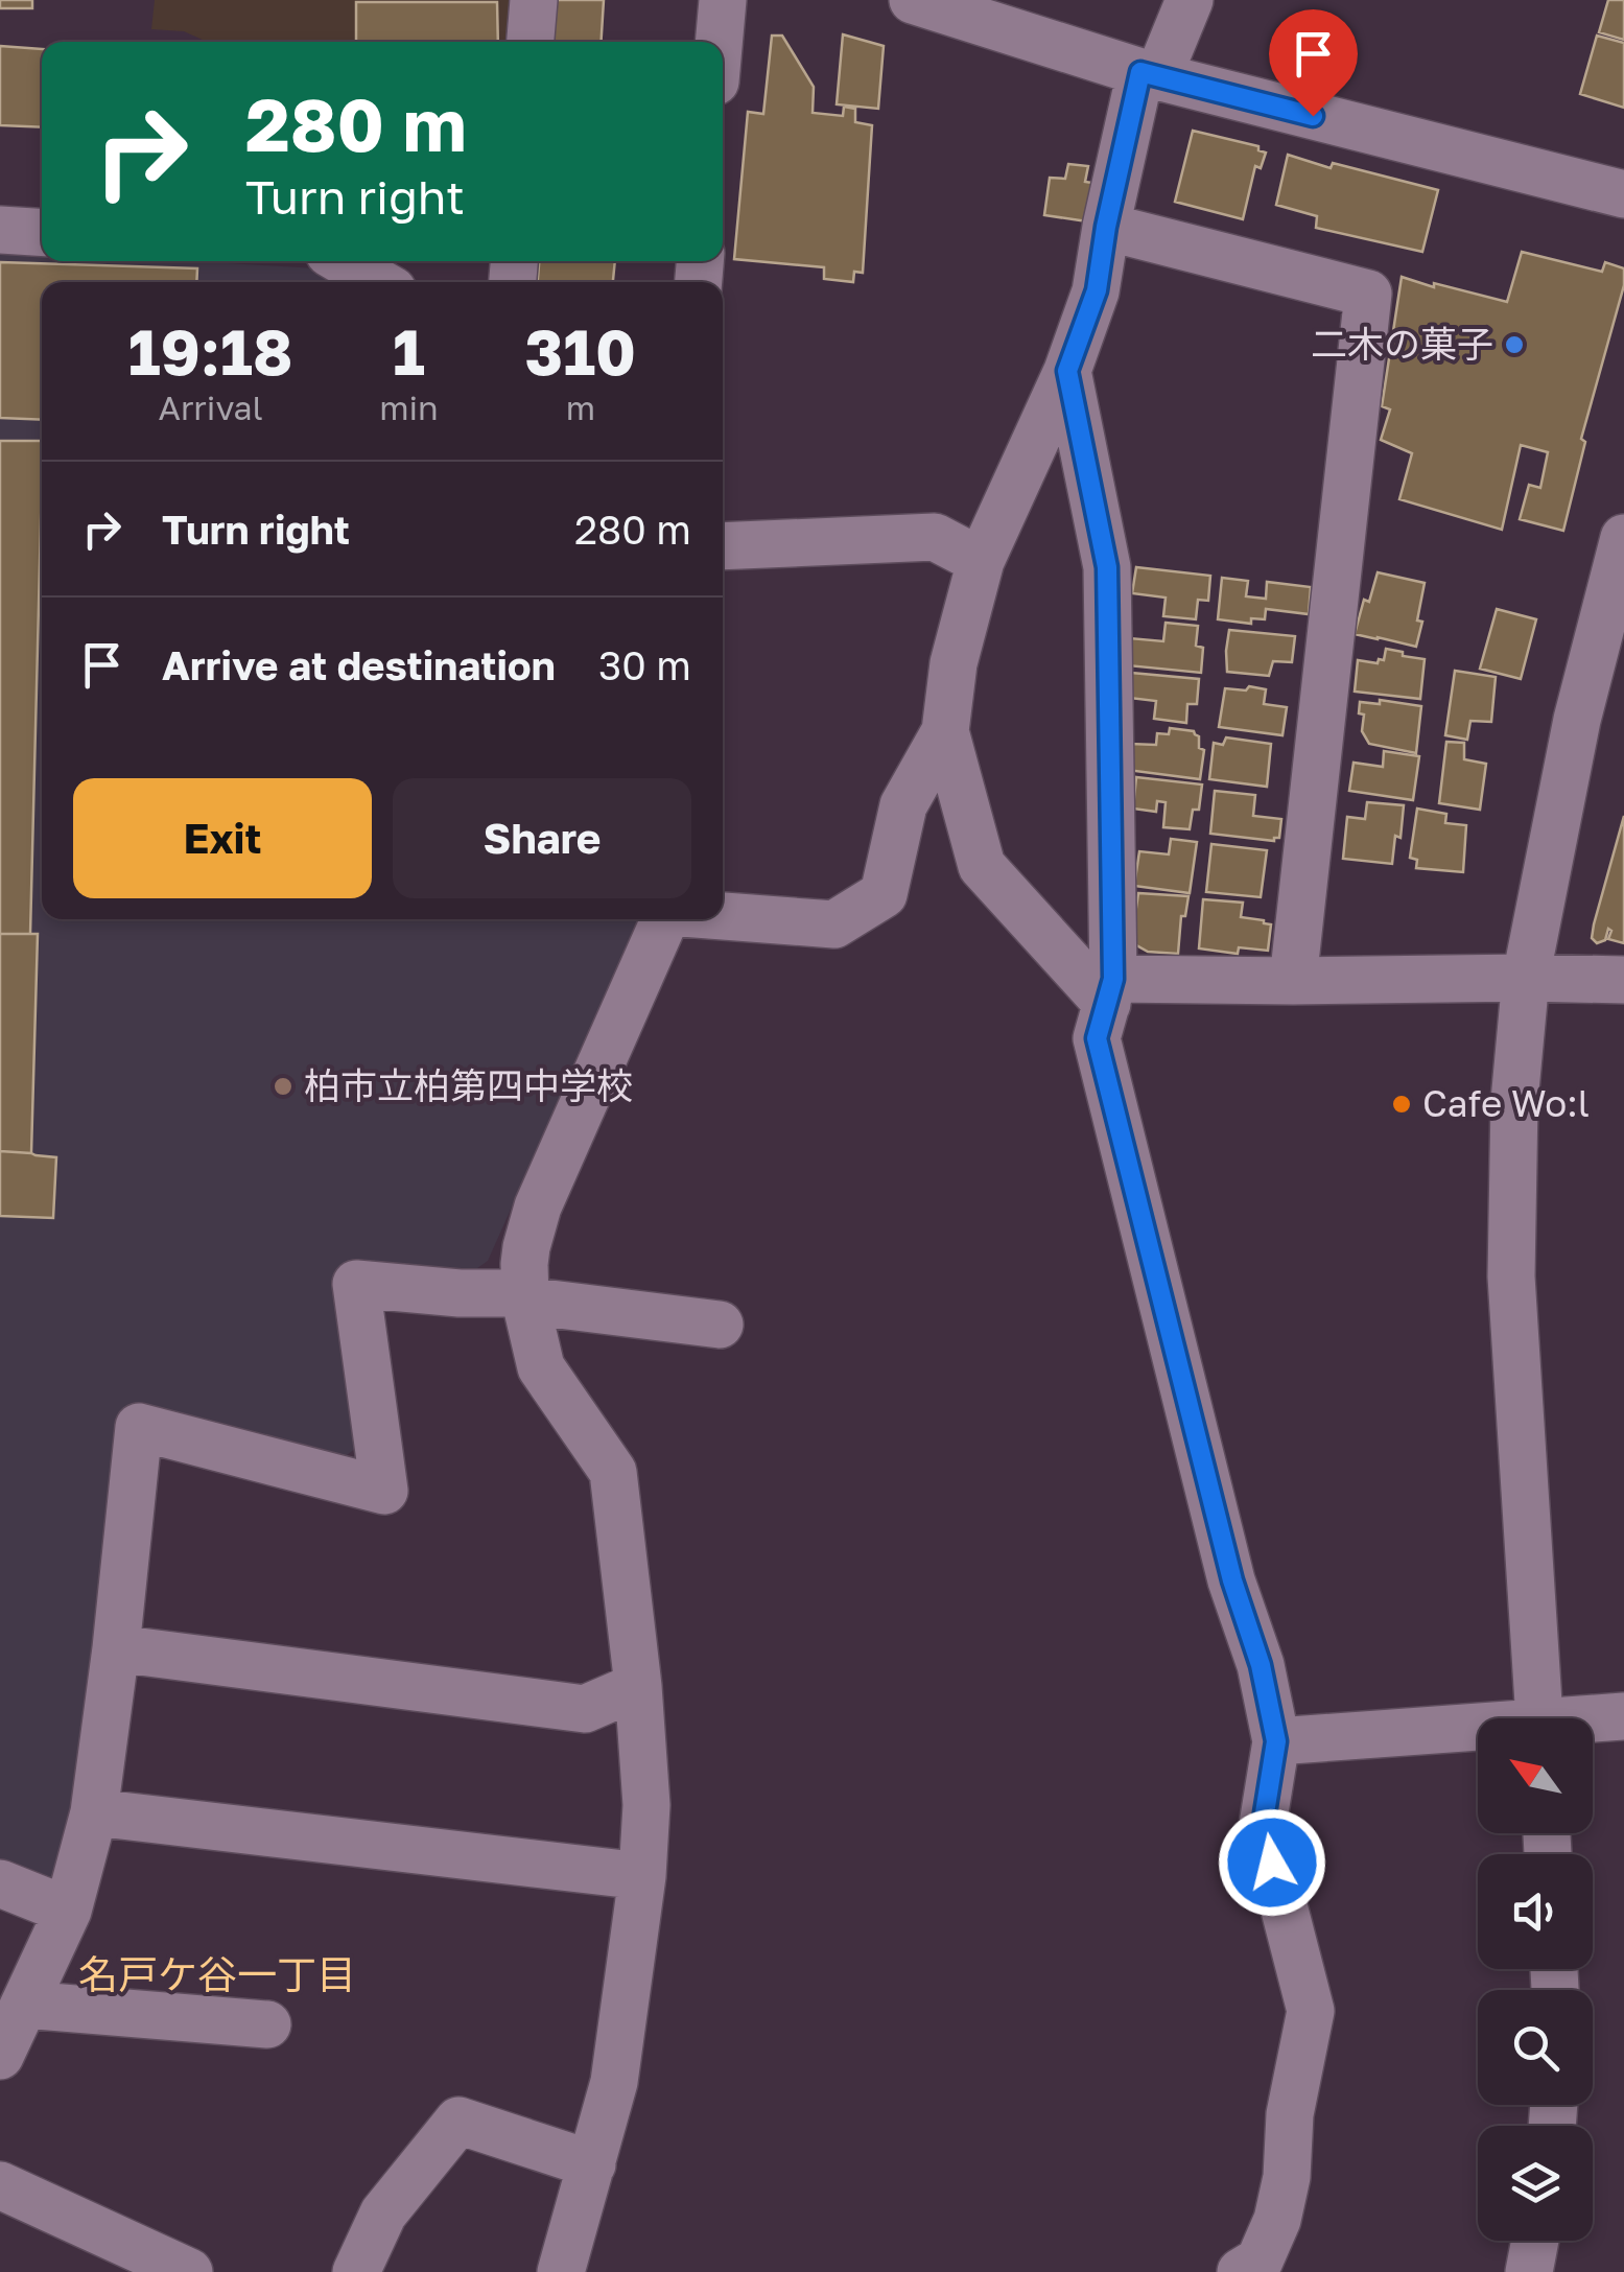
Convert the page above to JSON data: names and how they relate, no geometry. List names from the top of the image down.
{
  "districts": ["名戸ケ谷一丁目"],
  "places": ["二木の菓子", "柏市立柏第四中学校", "Cafe Wo:l"],
  "north": "top left",
  "page": {
    "turn": ["280 m", "Turn right"],
    "eta": [
      "19:18",
      "Arrival",
      "1",
      "min",
      "310",
      "m"
    ],
    "list": [
      {
        "name": "Turn right",
        "value": "280 m"
      },
      {
        "name": "Arrive at destination",
        "value": "30 m"
      }
    ],
    "buttons": ["Exit", "Share"]
  }
}
